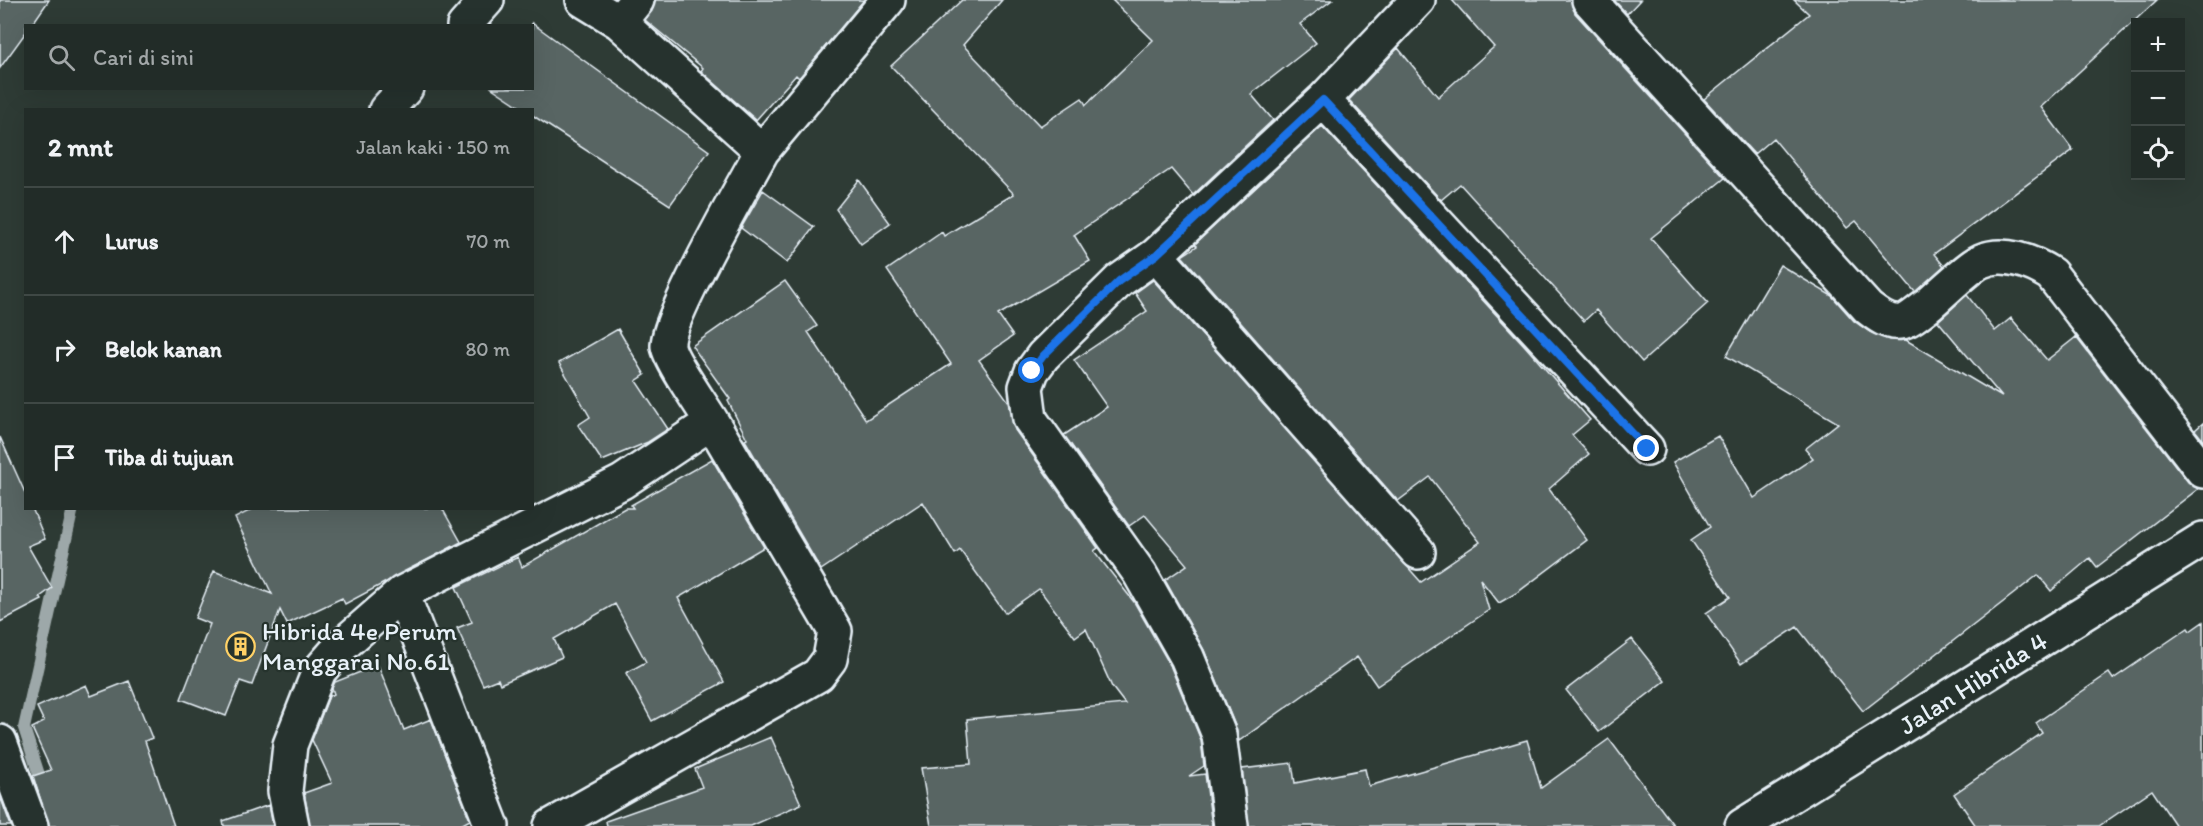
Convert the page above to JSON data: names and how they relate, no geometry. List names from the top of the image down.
{
  "streets": {
    "street": ["Jalan Hibrida 4"]
  },
  "places": {
    "building": ["Hibrida 4e Perum Manggarai No.61"]
  },
  "page": {
    "map_buttons": ["+", "−"],
    "search": "Cari di sini",
    "heading": ["2 mnt", "Jalan kaki · 150 m"],
    "list": [
      ["Lurus", "70 m"],
      ["Belok kanan", "80 m"],
      "Tiba di tujuan"
    ]
  }
}
